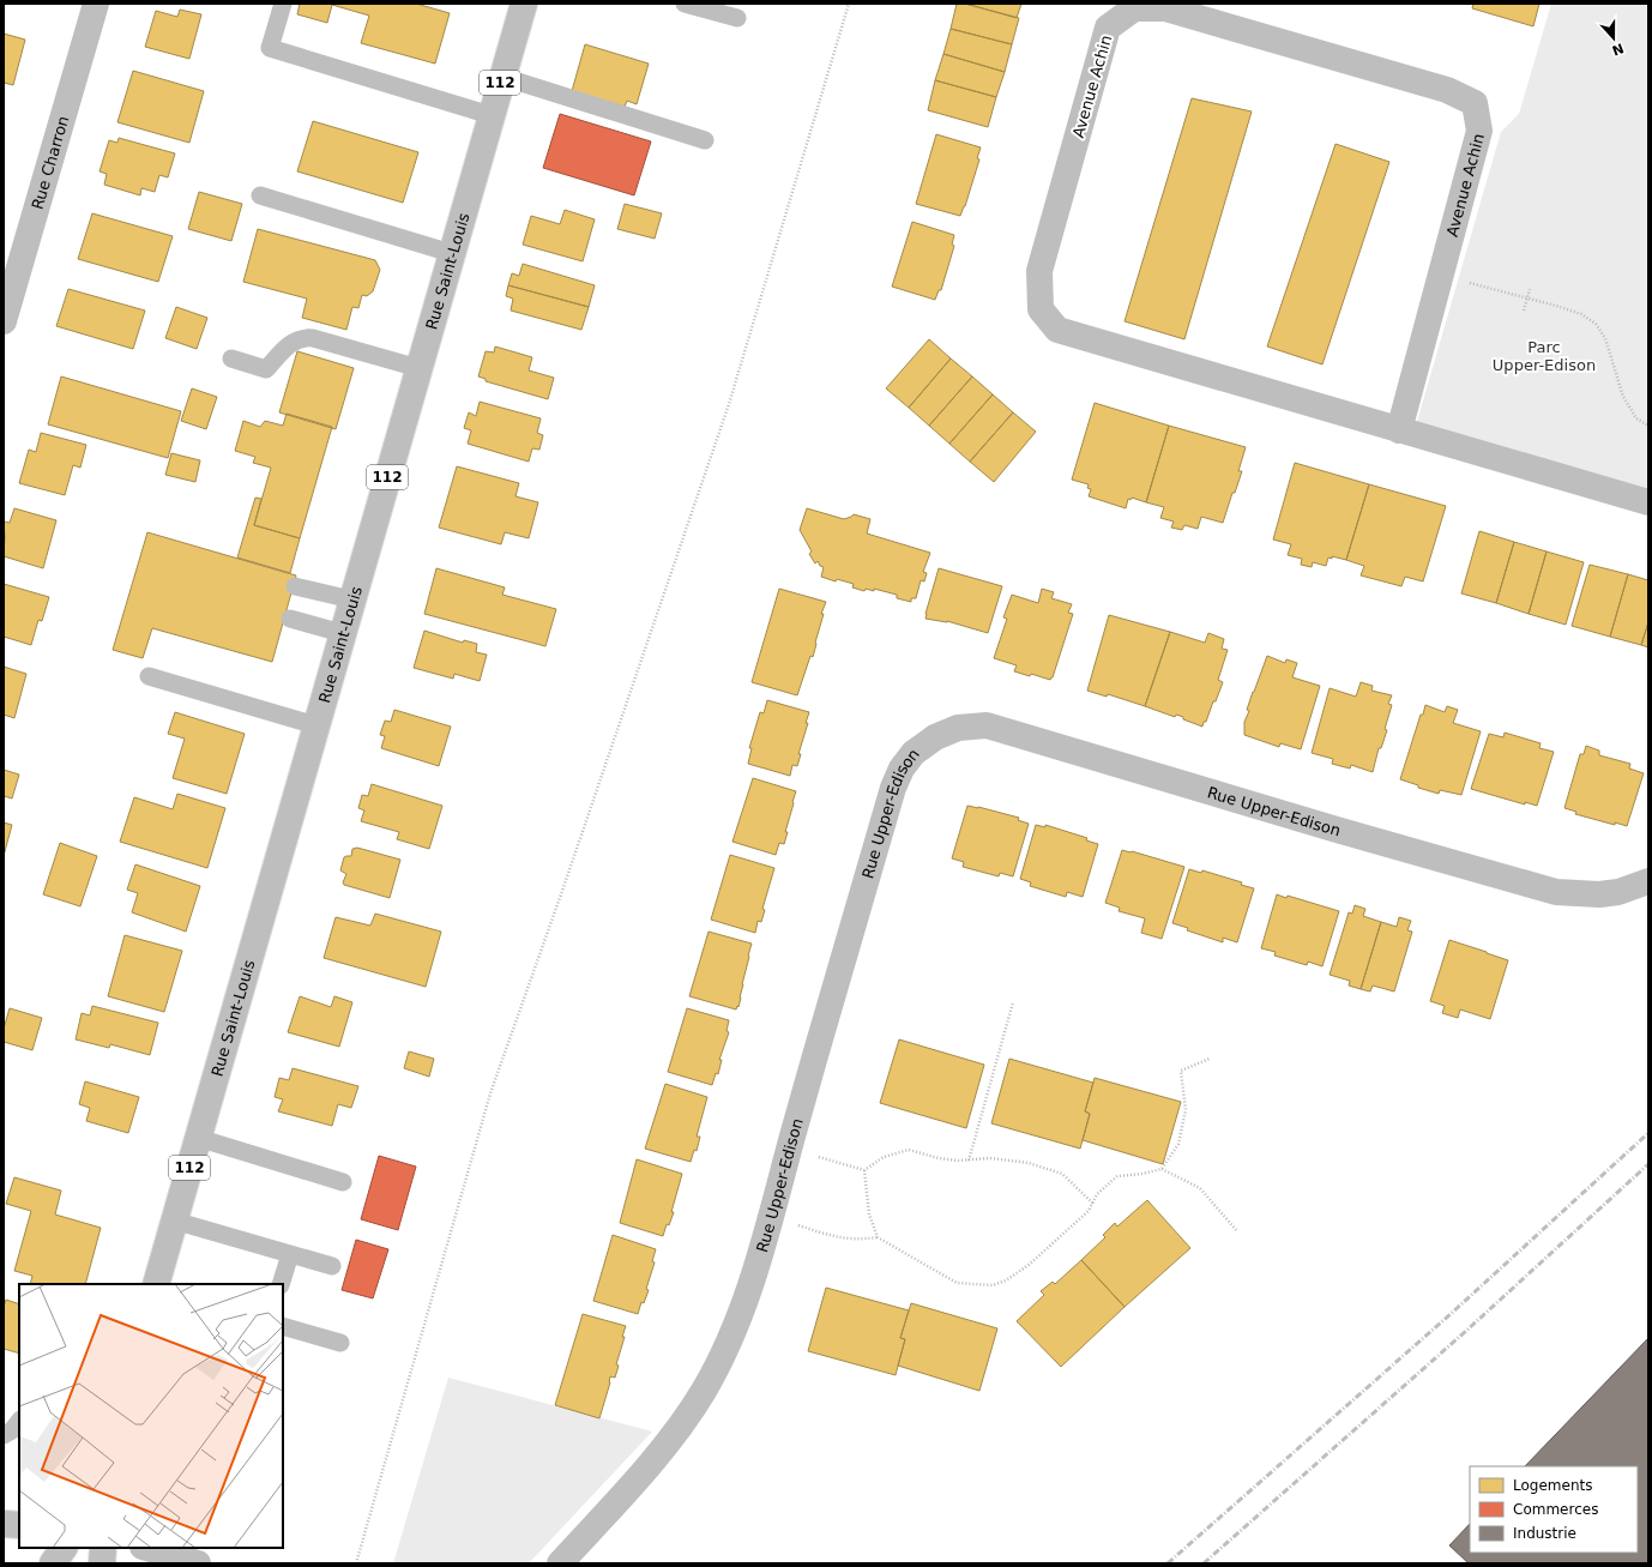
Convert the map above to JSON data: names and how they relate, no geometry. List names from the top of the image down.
{
  "streets": {
    "main road": [
      "112",
      "Avenue Achin",
      "Rue Charron",
      "Rue Saint-Louis",
      "Rue Upper-Edison"
    ]
  },
  "parks": ["Parc Upper-Edison"],
  "legend": ["Logements", "Commerces", "Industrie"],
  "north": "bottom"
}
